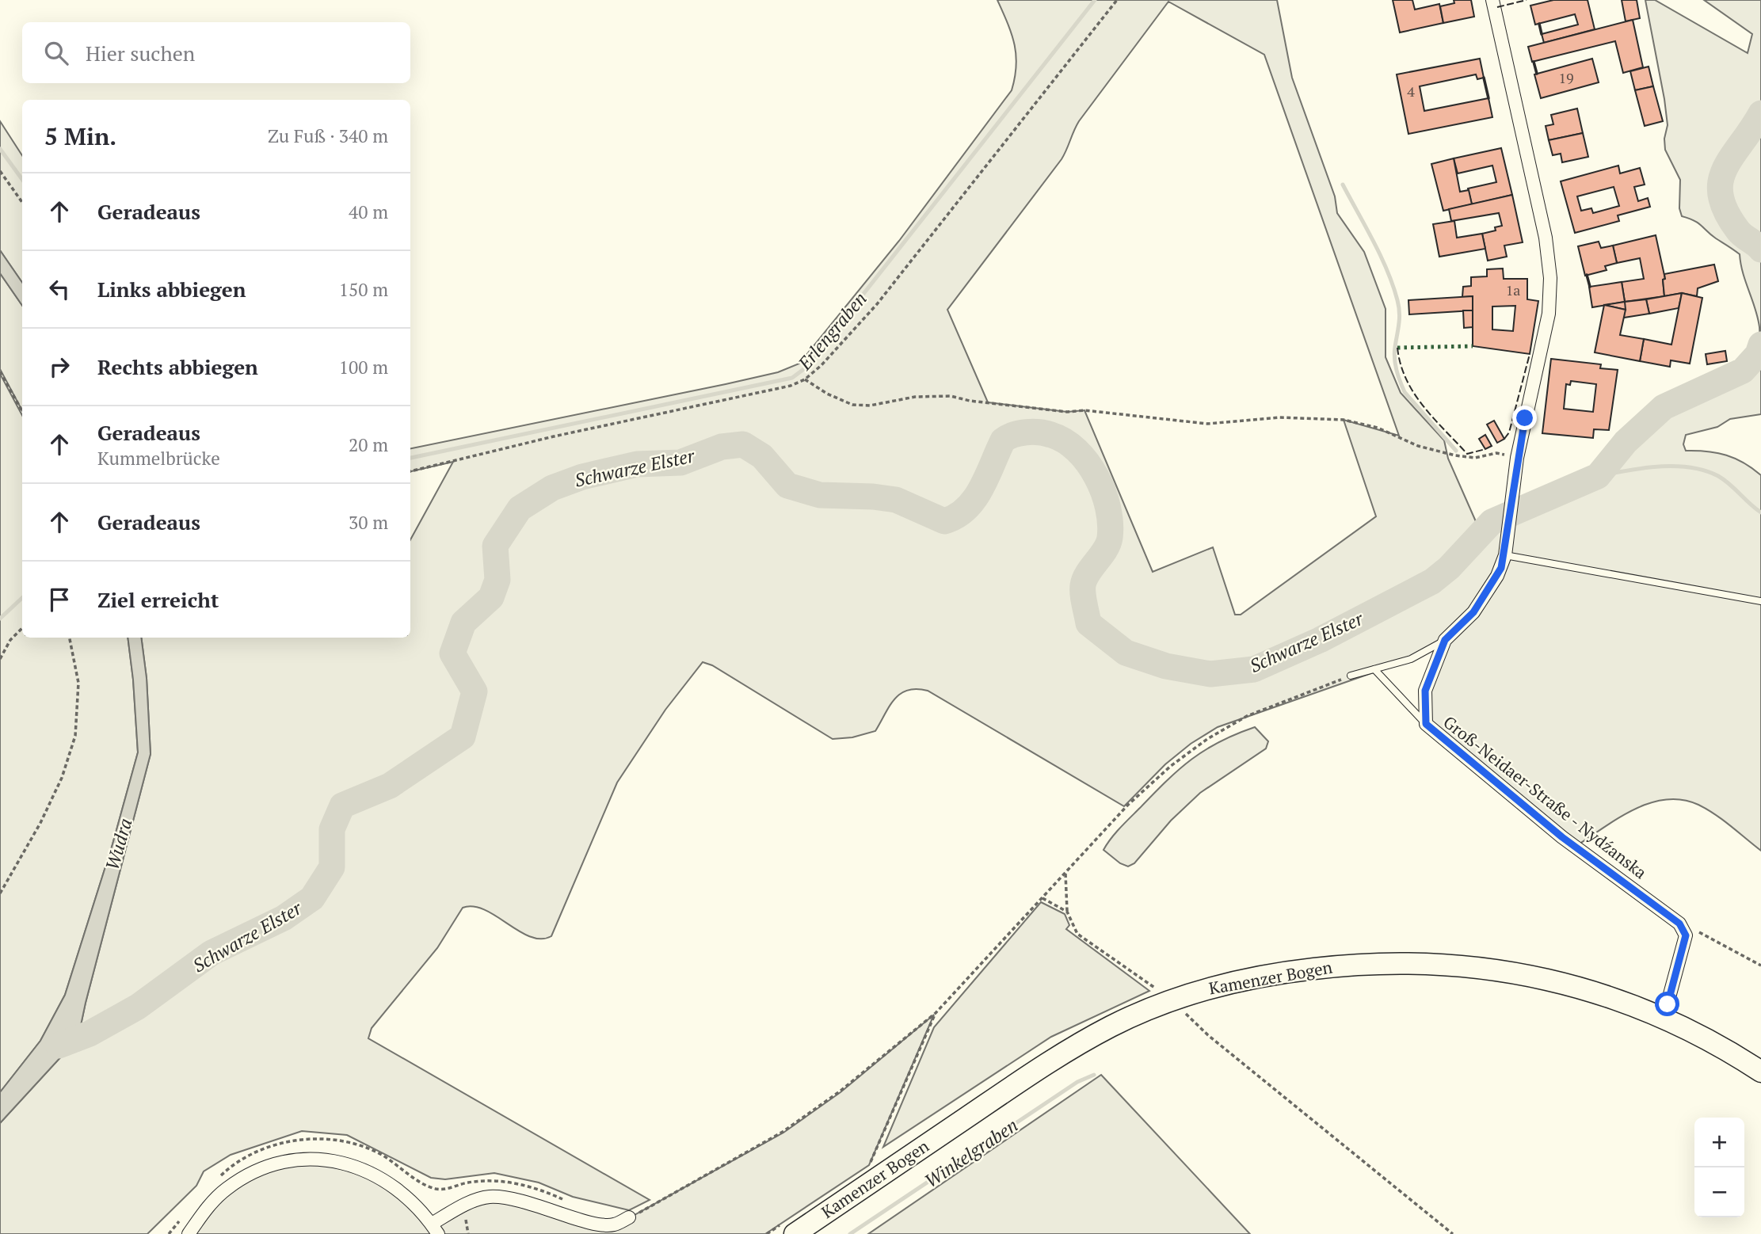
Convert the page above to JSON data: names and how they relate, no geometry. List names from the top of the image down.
{
  "streets": {
    "main road": ["Kamenzer Bogen"],
    "street": ["Groß-Neidaer-Straße - Nydźanska"]
  },
  "water": [
    "Erlengraben",
    "Schwarze Elster",
    "Wudra",
    "Winkelgraben"
  ],
  "house_numbers": ["19", "4", "1a"],
  "page": {
    "search": "Hier suchen",
    "heading": ["5 Min.", "Zu Fuß · 340 m"],
    "list": [
      ["Geradeaus", "40 m"],
      ["Links abbiegen", "150 m"],
      ["Rechts abbiegen", "100 m"],
      ["Geradeaus", "Kummelbrücke", "20 m"],
      ["Geradeaus", "30 m"],
      "Ziel erreicht"
    ],
    "map_buttons": ["+", "−"]
  }
}
